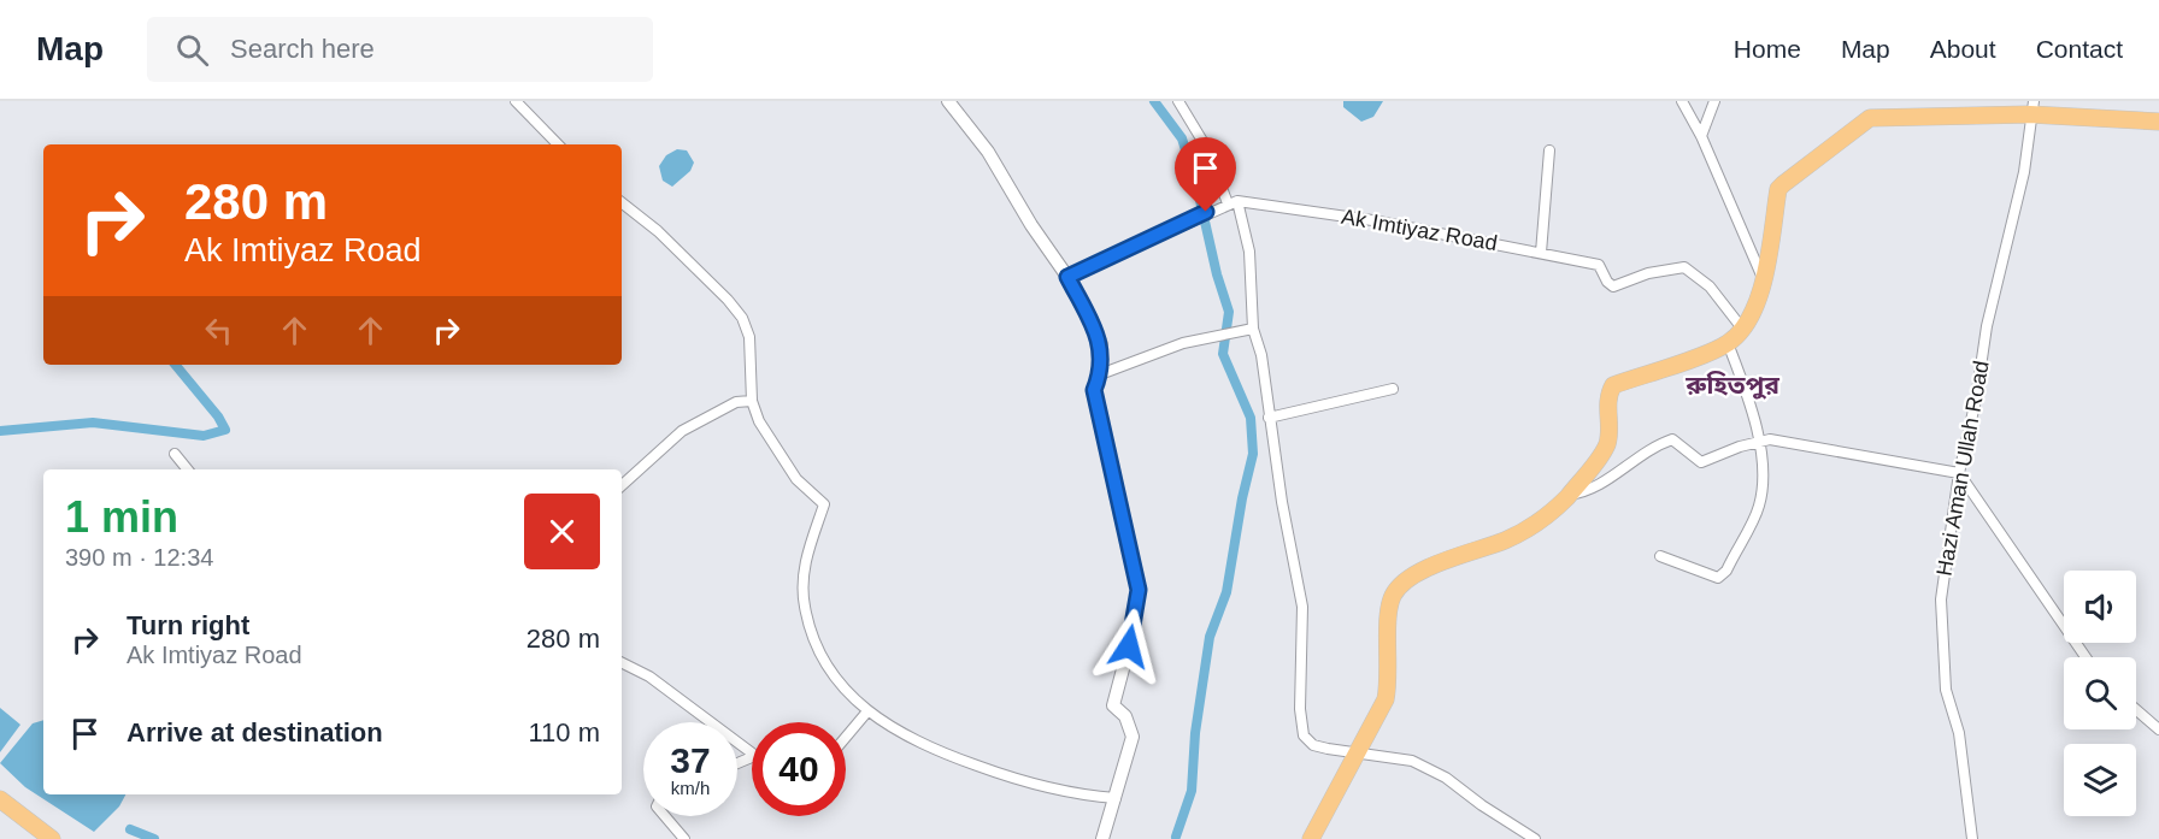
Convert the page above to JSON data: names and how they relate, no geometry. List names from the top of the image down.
{
  "streets": {
    "street": ["Ak Imtiyaz Road", "Hazi Aman Ullah Road"]
  },
  "districts": ["রুহিতপুর"],
  "page": {
    "header": "Map",
    "search": "Search here",
    "nav": [
      "Home",
      "Map",
      "About",
      "Contact"
    ],
    "turn": ["280 m", "Ak Imtiyaz Road"],
    "heading": ["1 min", "390 m · 12:34"],
    "list": [
      {
        "name": "Turn right",
        "note": "Ak Imtiyaz Road",
        "value": "280 m"
      },
      {
        "name": "Arrive at destination",
        "value": "110 m"
      }
    ],
    "speed": "37 km/h",
    "limit": "40"
  }
}
